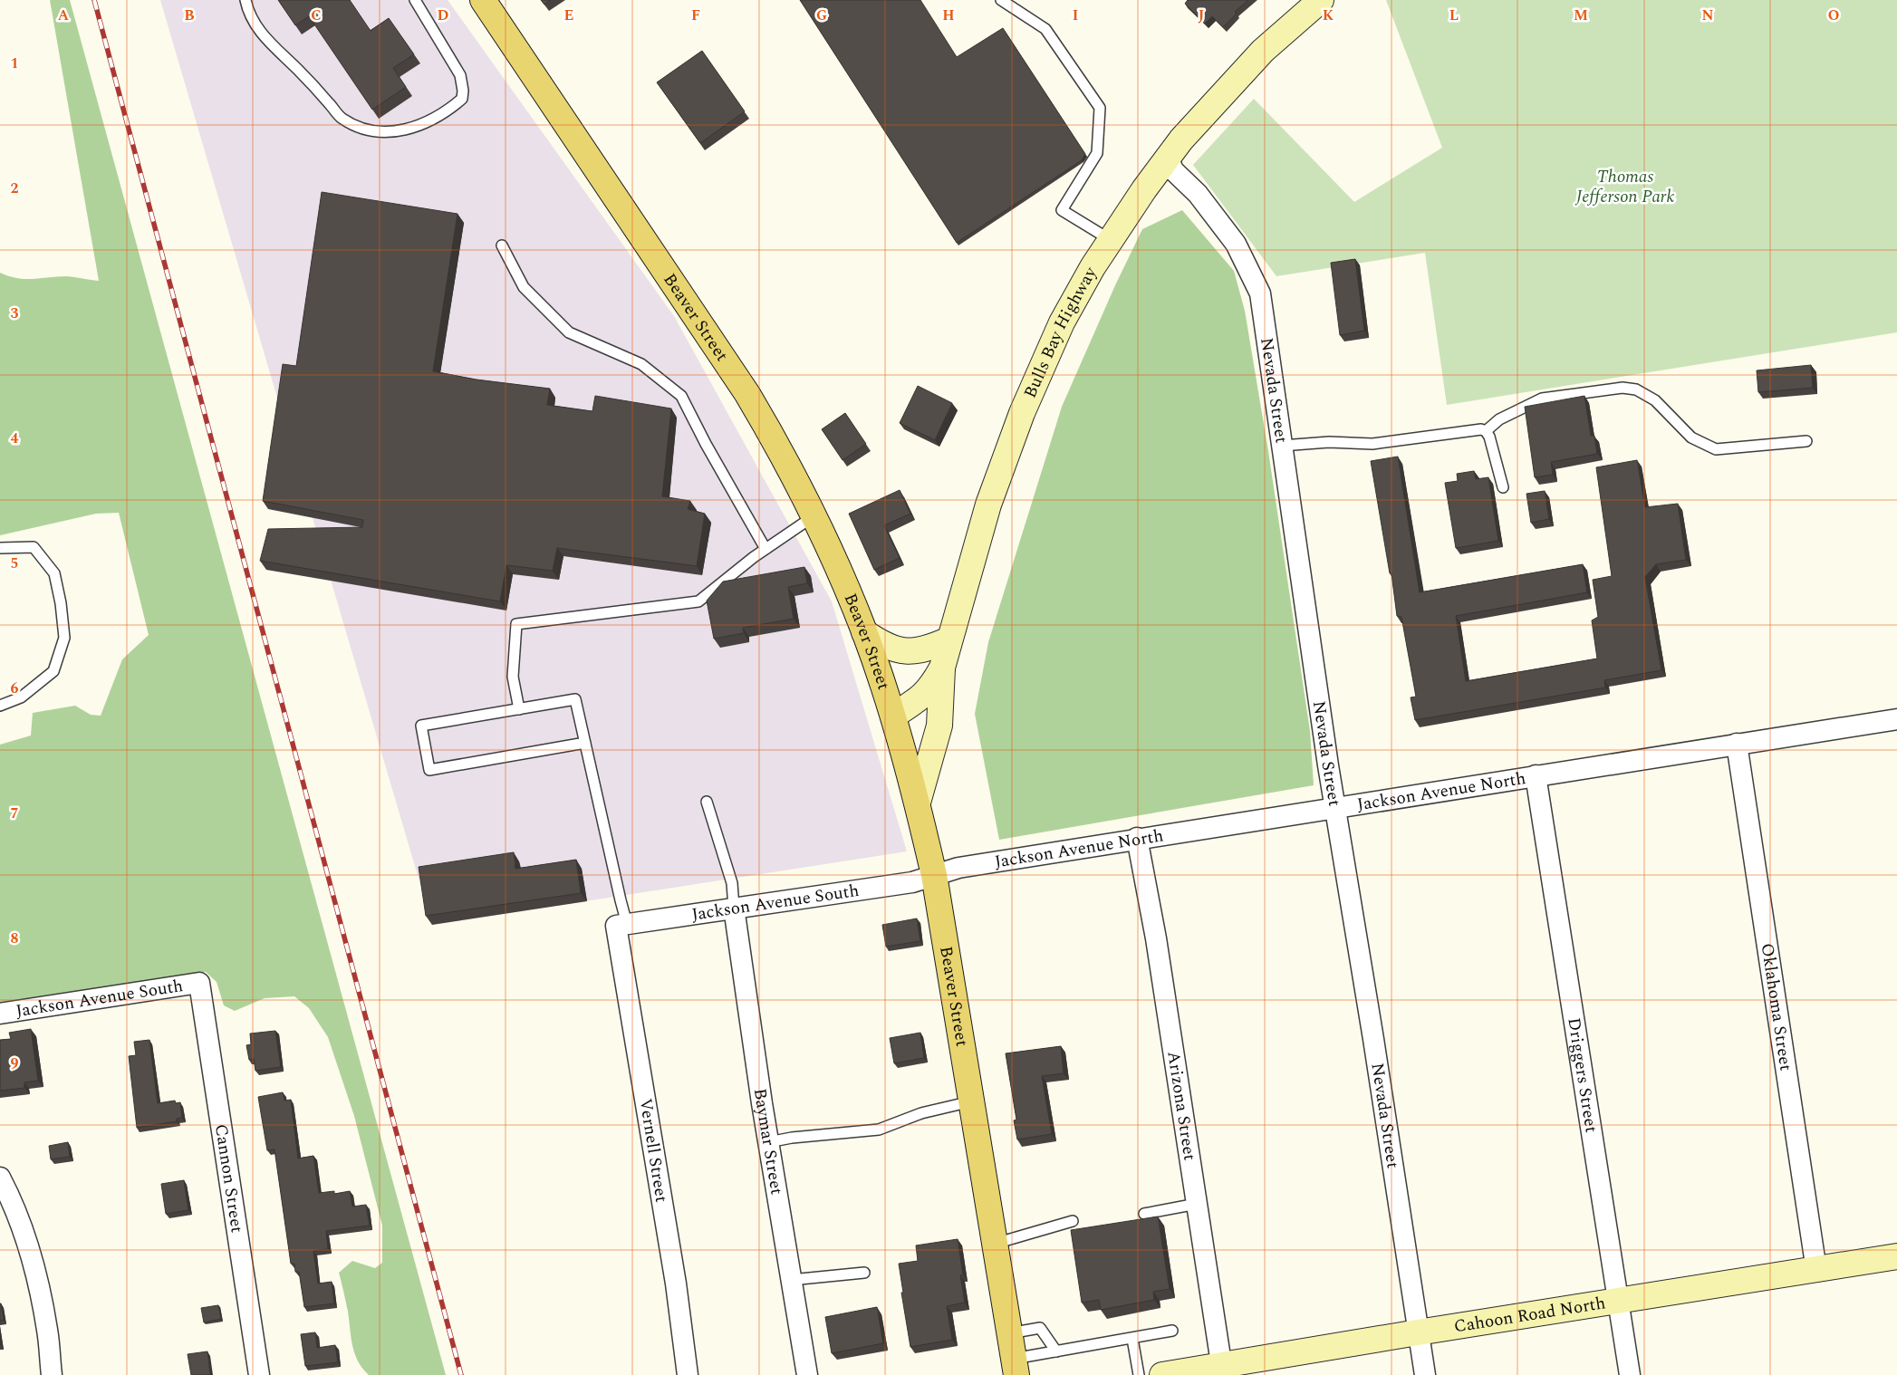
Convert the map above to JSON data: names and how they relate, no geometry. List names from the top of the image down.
{
  "streets": {
    "main road": ["Beaver Street", "Bulls Bay Highway", "Cahoon Road North"],
    "street": [
      "Nevada Street",
      "Jackson Avenue North",
      "Jackson Avenue South",
      "Oklahoma Street",
      "Driggers Street",
      "Arizona Street",
      "Baymar Street",
      "Vernell Street",
      "Cannon Street"
    ]
  },
  "crossings": [
    ["Beaver Street", "Bulls Bay Highway"],
    ["Beaver Street", "Jackson Avenue North"],
    ["Beaver Street", "Jackson Avenue South"],
    ["Bulls Bay Highway", "Nevada Street"],
    ["Nevada Street", "Jackson Avenue North"],
    ["Nevada Street", "Cahoon Road North"],
    ["Jackson Avenue North", "Jackson Avenue South"],
    ["Jackson Avenue North", "Oklahoma Street"],
    ["Jackson Avenue North", "Driggers Street"],
    ["Jackson Avenue North", "Arizona Street"],
    ["Jackson Avenue South", "Baymar Street"],
    ["Jackson Avenue South", "Vernell Street"],
    ["Jackson Avenue South", "Cannon Street"],
    ["Oklahoma Street", "Cahoon Road North"],
    ["Driggers Street", "Cahoon Road North"],
    ["Arizona Street", "Cahoon Road North"]
  ],
  "parks": ["Thomas Jefferson Park"],
  "grid": {
    "columns": [
      "A",
      "B",
      "C",
      "D",
      "E",
      "F",
      "G",
      "H",
      "I",
      "J",
      "K",
      "L",
      "M",
      "N",
      "O"
    ],
    "rows": [
      "1",
      "2",
      "3",
      "4",
      "5",
      "6",
      "7",
      "8",
      "9"
    ]
  }
}
